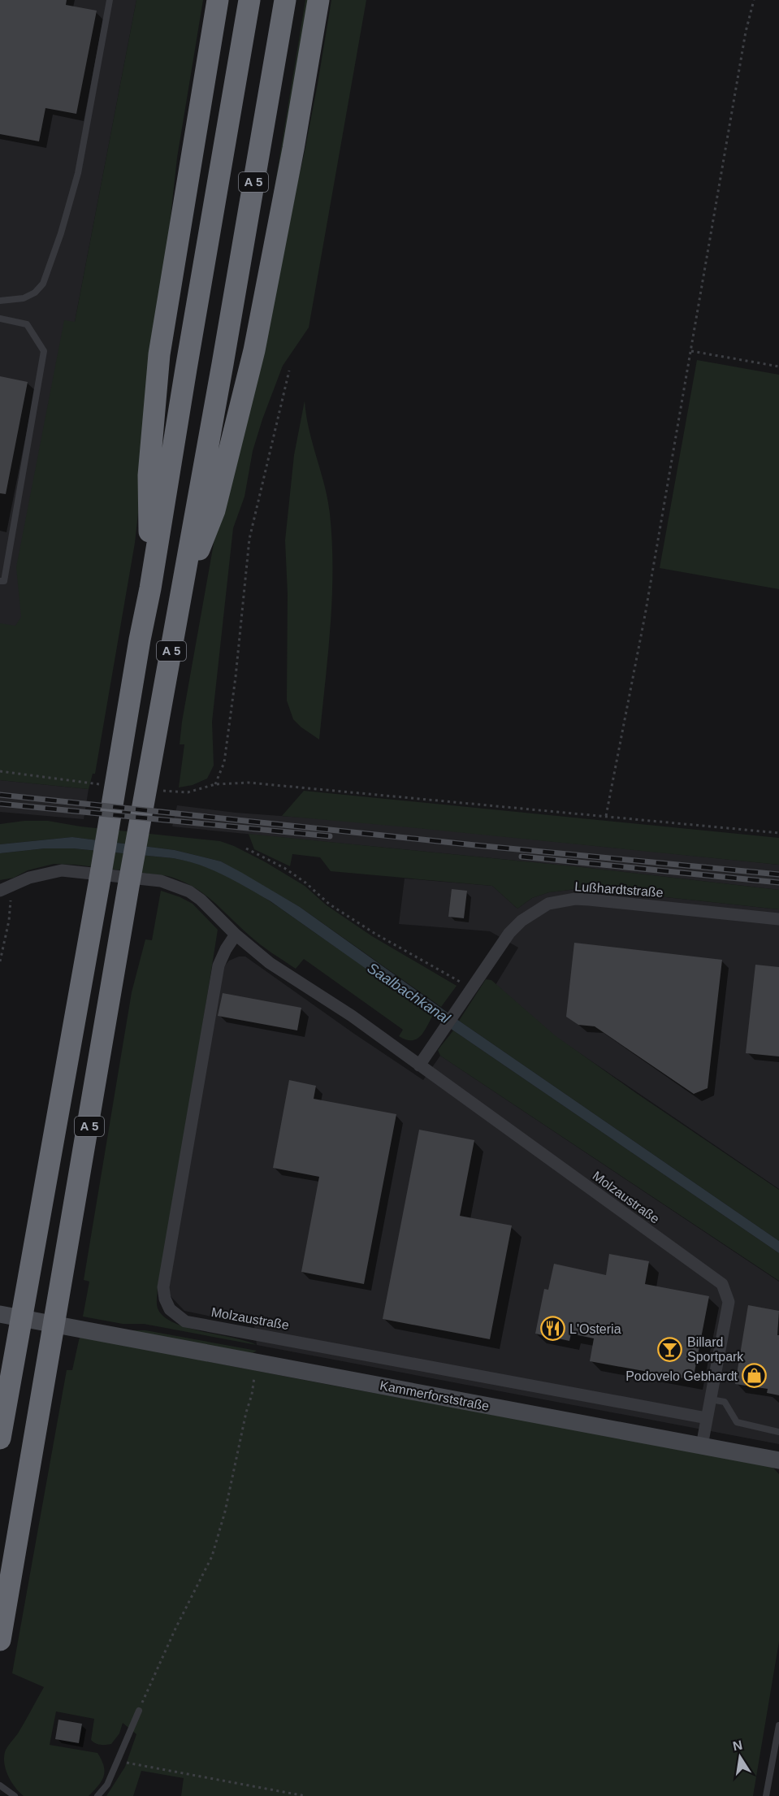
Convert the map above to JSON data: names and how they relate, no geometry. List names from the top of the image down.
{
  "streets": {
    "highway": ["A 5"],
    "street": ["Lußhardtstraße", "Molzaustraße", "Kammerforststraße"]
  },
  "crossings": [
    ["A 5", "Molzaustraße"],
    ["Lußhardtstraße", "Molzaustraße"],
    ["Molzaustraße", "Kammerforststraße"]
  ],
  "water": ["Saalbachkanal"],
  "places": {
    "restaurant": ["L'Osteria"],
    "bar": ["Billard Sportpark"],
    "shop": ["Podovelo Gebhardt"]
  },
  "north": "top"
}
